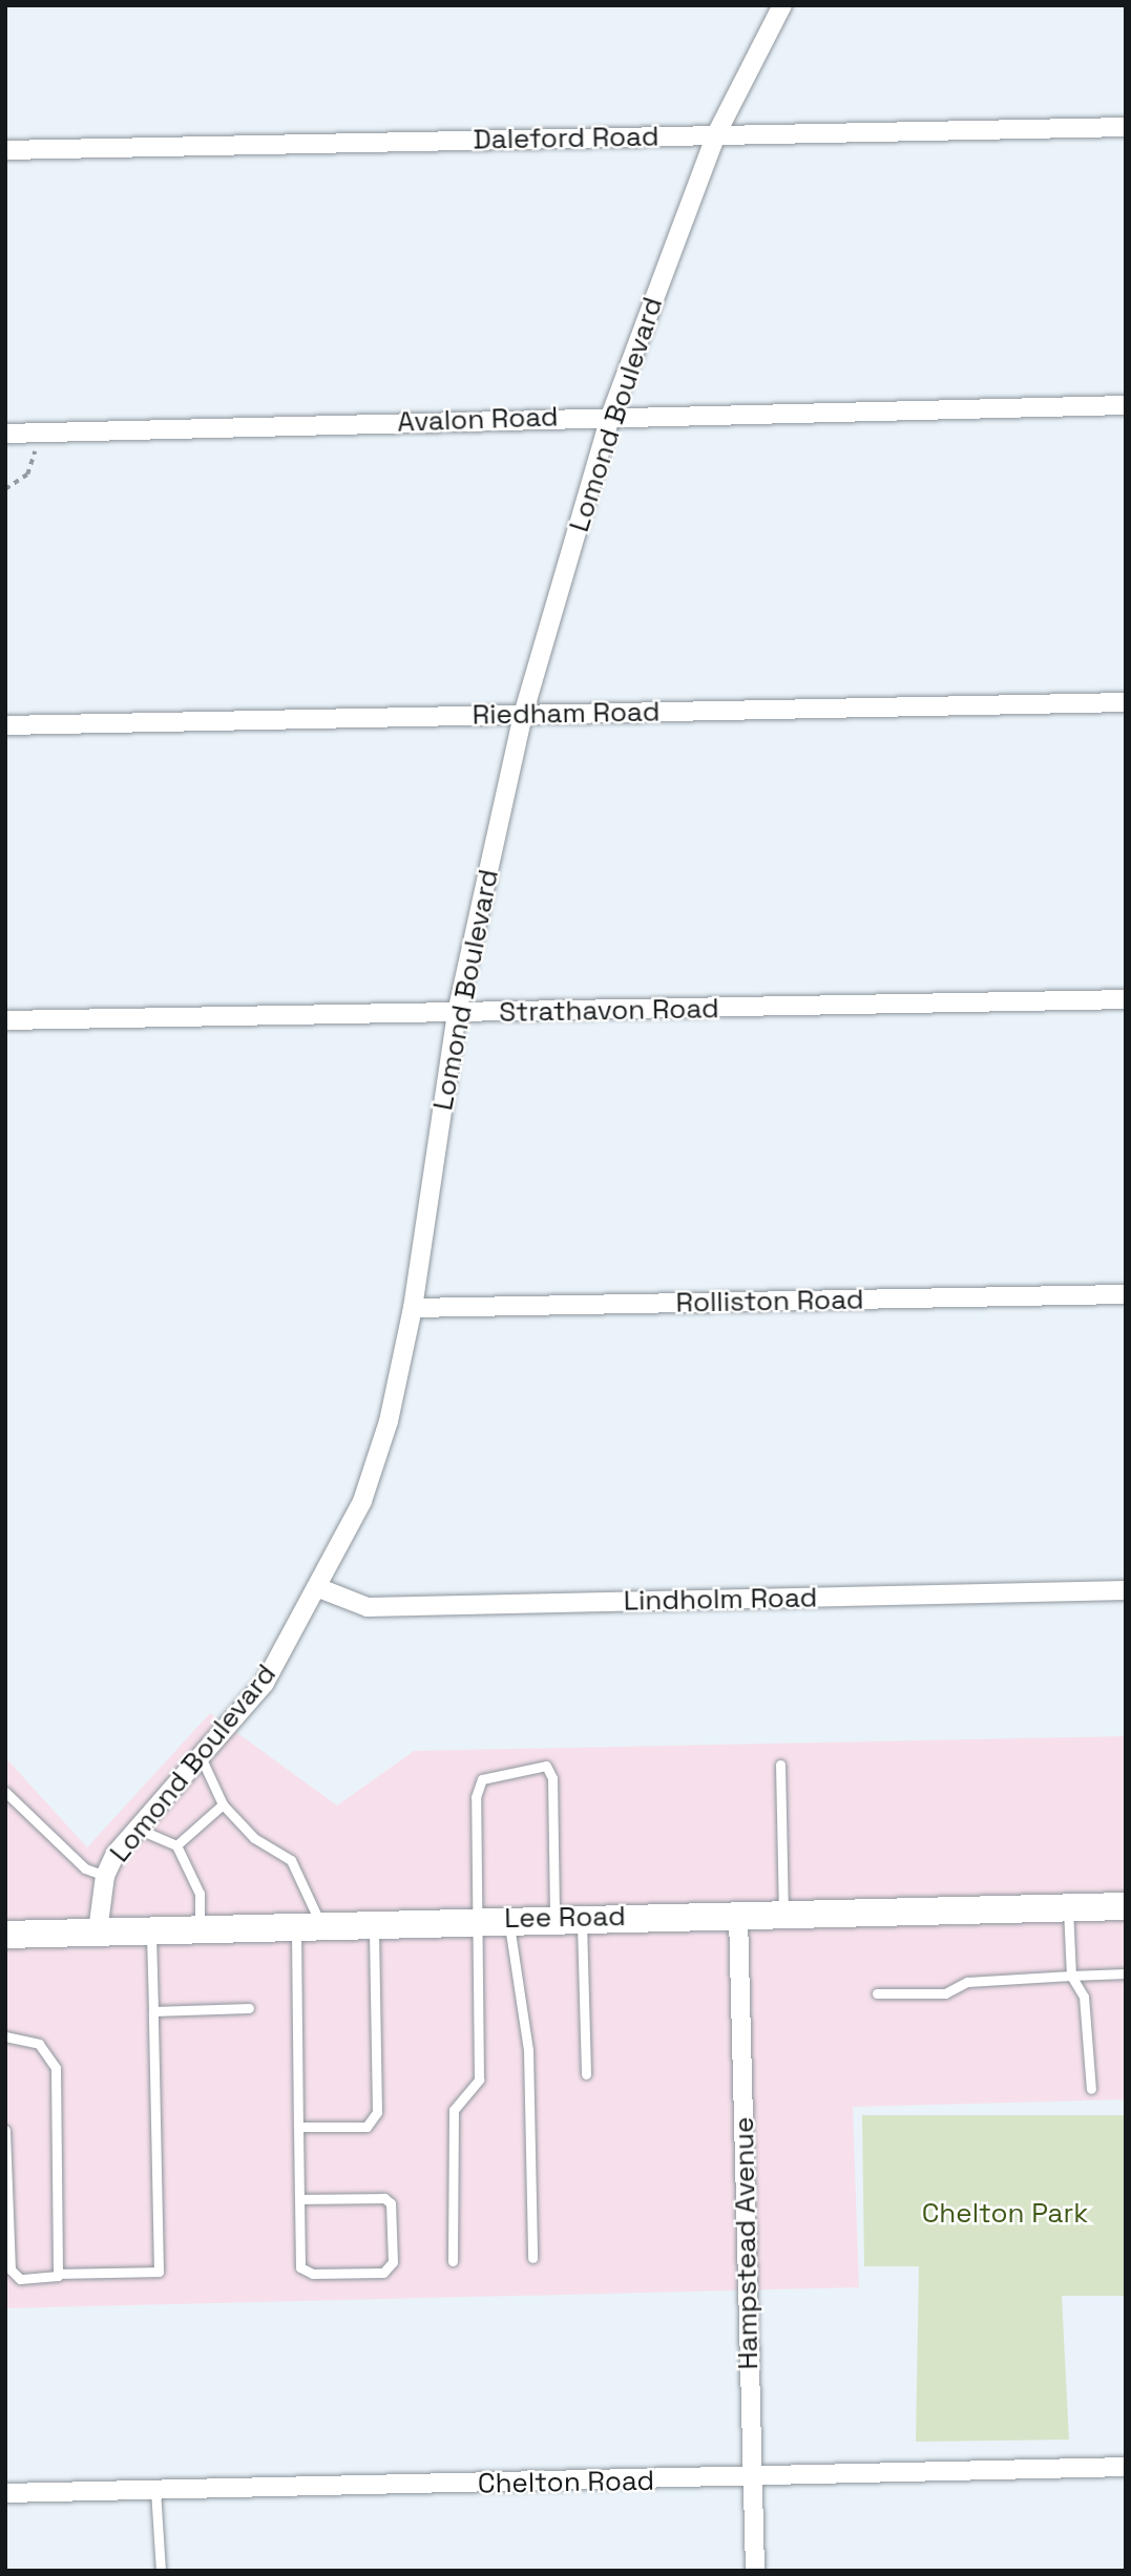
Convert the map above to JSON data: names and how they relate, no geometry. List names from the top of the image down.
{
  "streets": {
    "main road": ["Lee Road"],
    "street": [
      "Daleford Road",
      "Lomond Boulevard",
      "Avalon Road",
      "Riedham Road",
      "Strathavon Road",
      "Rolliston Road",
      "Lindholm Road",
      "Hampstead Avenue",
      "Chelton Road"
    ]
  },
  "crossings": [
    ["Daleford Road", "Lomond Boulevard"],
    ["Lomond Boulevard", "Avalon Road"],
    ["Lomond Boulevard", "Riedham Road"],
    ["Lomond Boulevard", "Strathavon Road"],
    ["Lomond Boulevard", "Rolliston Road"],
    ["Lomond Boulevard", "Lindholm Road"],
    ["Lomond Boulevard", "Lee Road"],
    ["Lee Road", "Hampstead Avenue"],
    ["Hampstead Avenue", "Chelton Road"]
  ],
  "parks": ["Chelton Park"]
}
